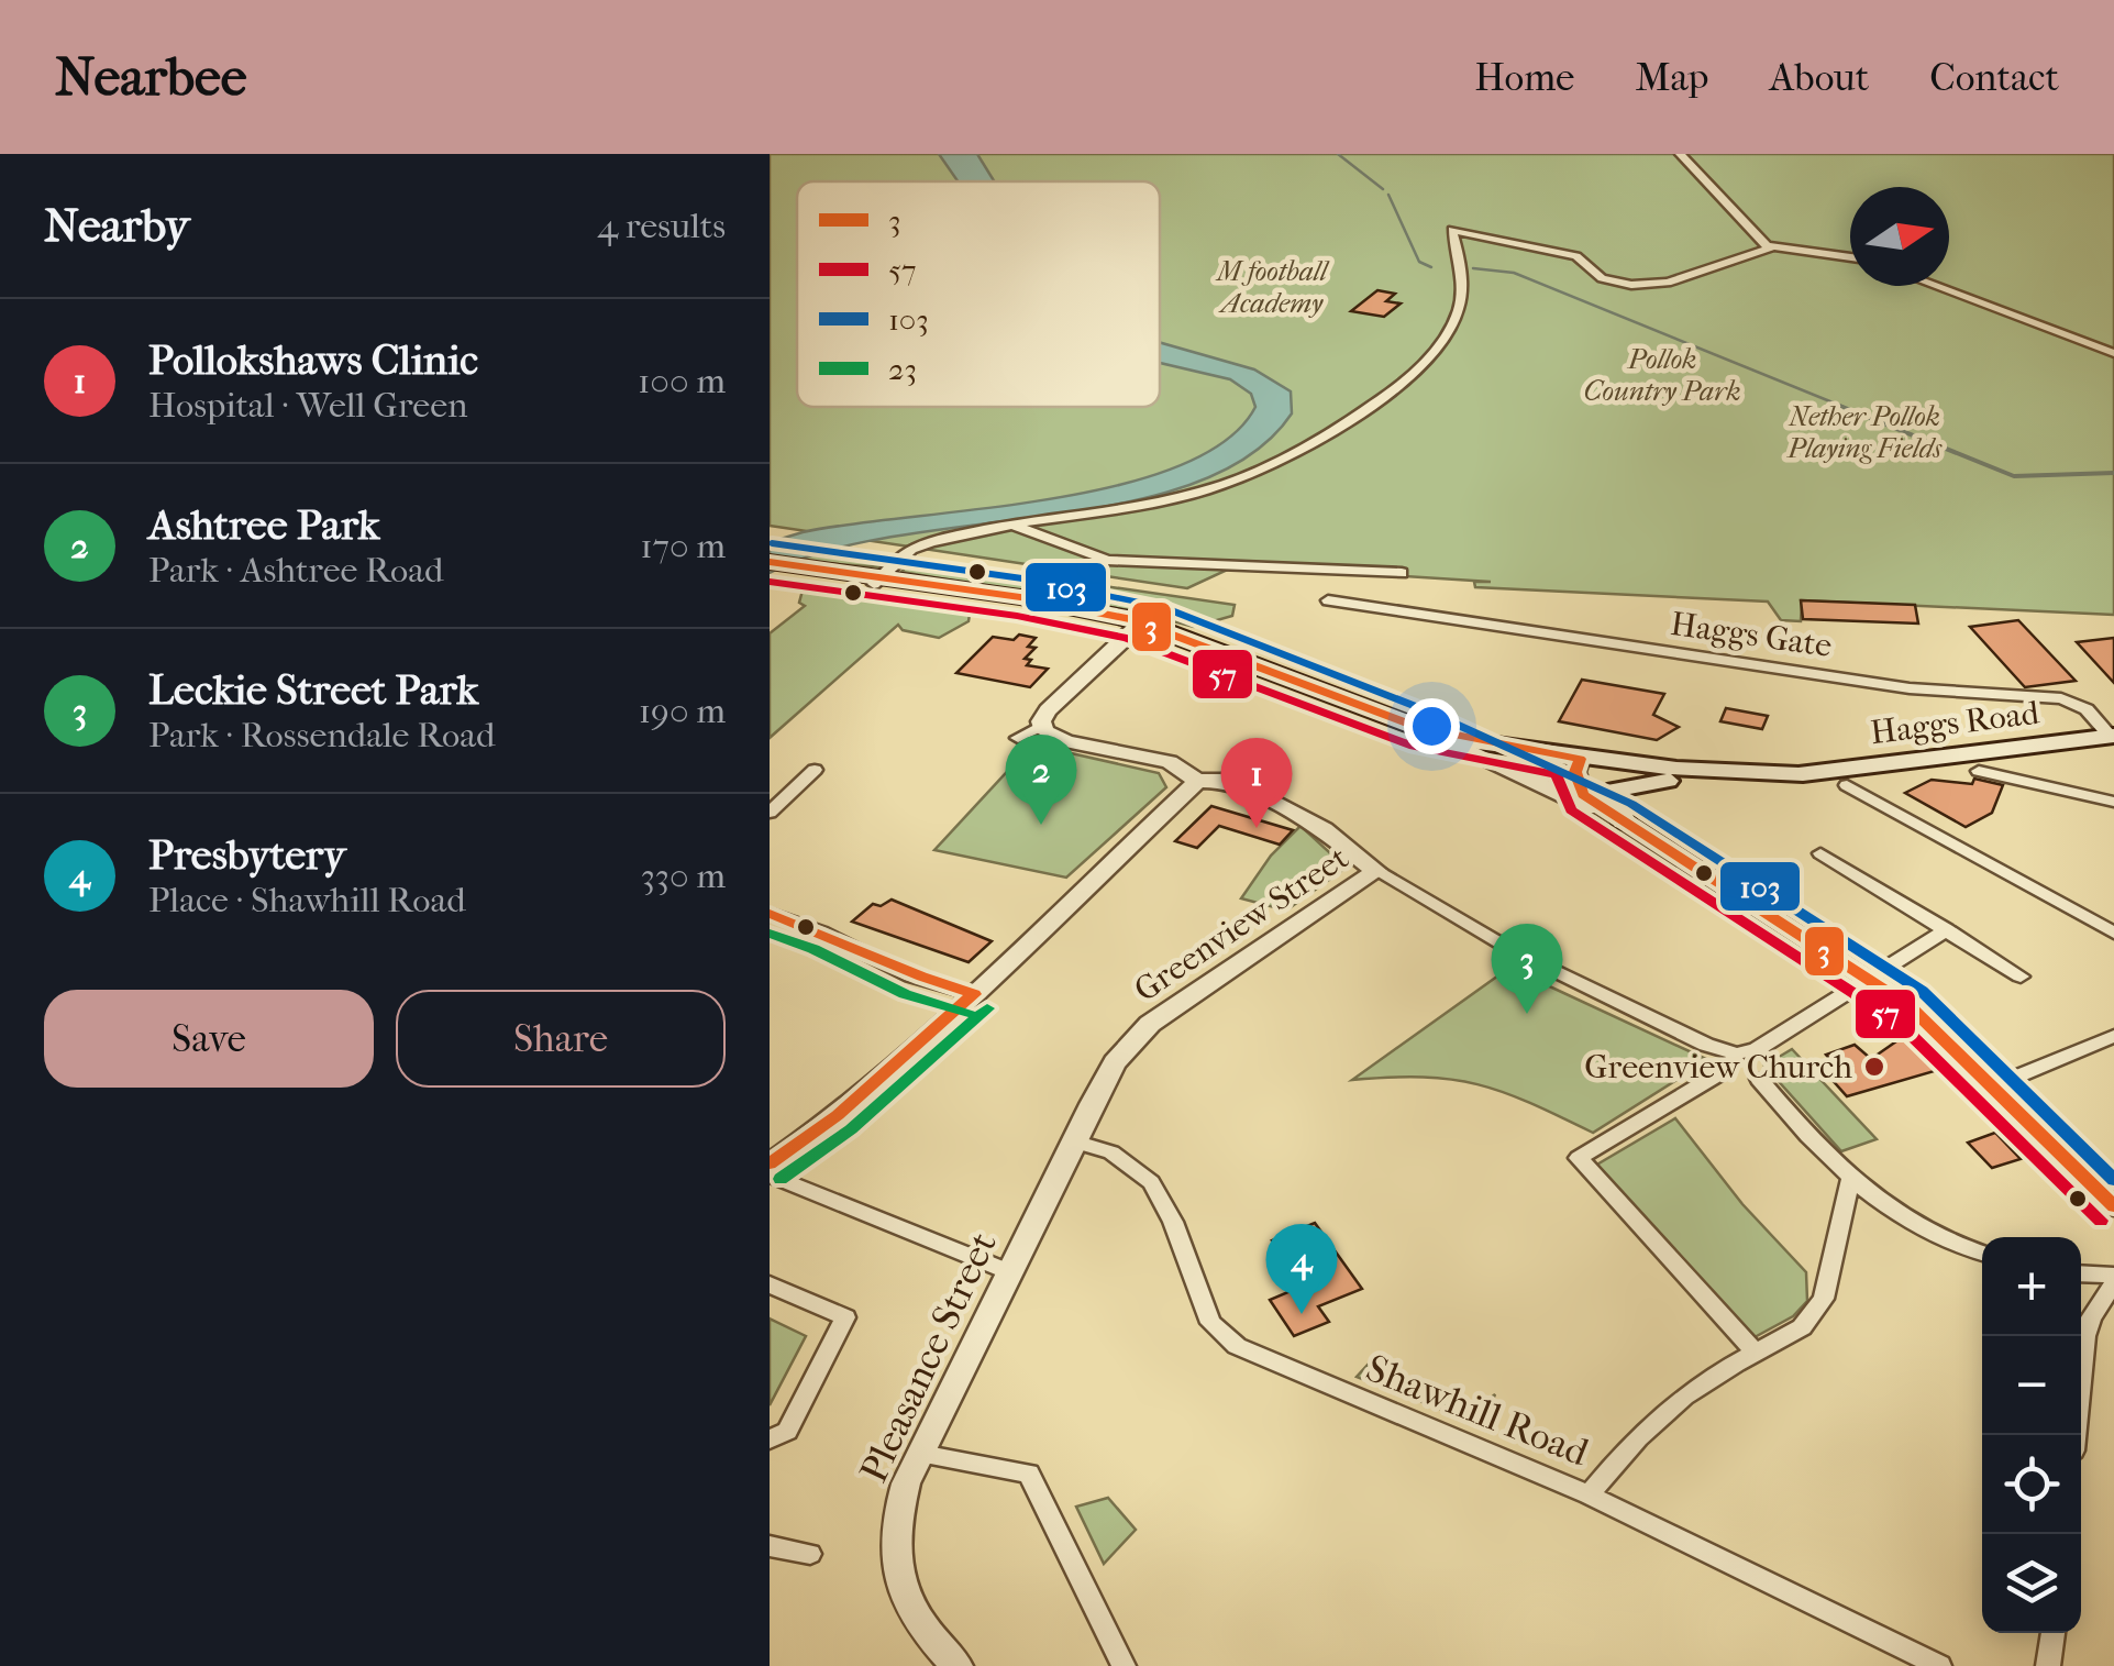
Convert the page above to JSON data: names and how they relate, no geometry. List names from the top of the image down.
{
  "streets": {
    "main road": ["Haggs Road"],
    "street": [
      "Haggs Gate",
      "Greenview Street",
      "Pleasance Street",
      "Shawhill Road"
    ]
  },
  "crossings": [
    ["Haggs Gate", "Haggs Road"],
    ["Greenview Street", "Pleasance Street"],
    ["Greenview Street", "Shawhill Road"],
    ["Pleasance Street", "Shawhill Road"]
  ],
  "parks": ["M football Academy", "Pollok Country Park", "Nether Pollok Playing Fields"],
  "places": ["Greenview Church"],
  "lines": [
    "transit line 103",
    "transit line 3",
    "transit line 57",
    "transit line 23"
  ],
  "legend": [
    "3",
    "57",
    "103",
    "23"
  ],
  "north": "right",
  "page": {
    "header": "Nearbee",
    "nav": [
      "Home",
      "Map",
      "About",
      "Contact"
    ],
    "heading": ["Nearby", "4 results"],
    "list": [
      {
        "mark": "1",
        "name": "Pollokshaws Clinic",
        "note": "Hospital · Well Green",
        "value": "100 m"
      },
      {
        "mark": "2",
        "name": "Ashtree Park",
        "note": "Park · Ashtree Road",
        "value": "170 m"
      },
      {
        "mark": "3",
        "name": "Leckie Street Park",
        "note": "Park · Rossendale Road",
        "value": "190 m"
      },
      {
        "mark": "4",
        "name": "Presbytery",
        "note": "Place · Shawhill Road",
        "value": "330 m"
      }
    ],
    "pins": [
      "2",
      "1",
      "3",
      "4"
    ],
    "buttons": ["Save", "Share"],
    "map_buttons": ["+", "−"]
  }
}
